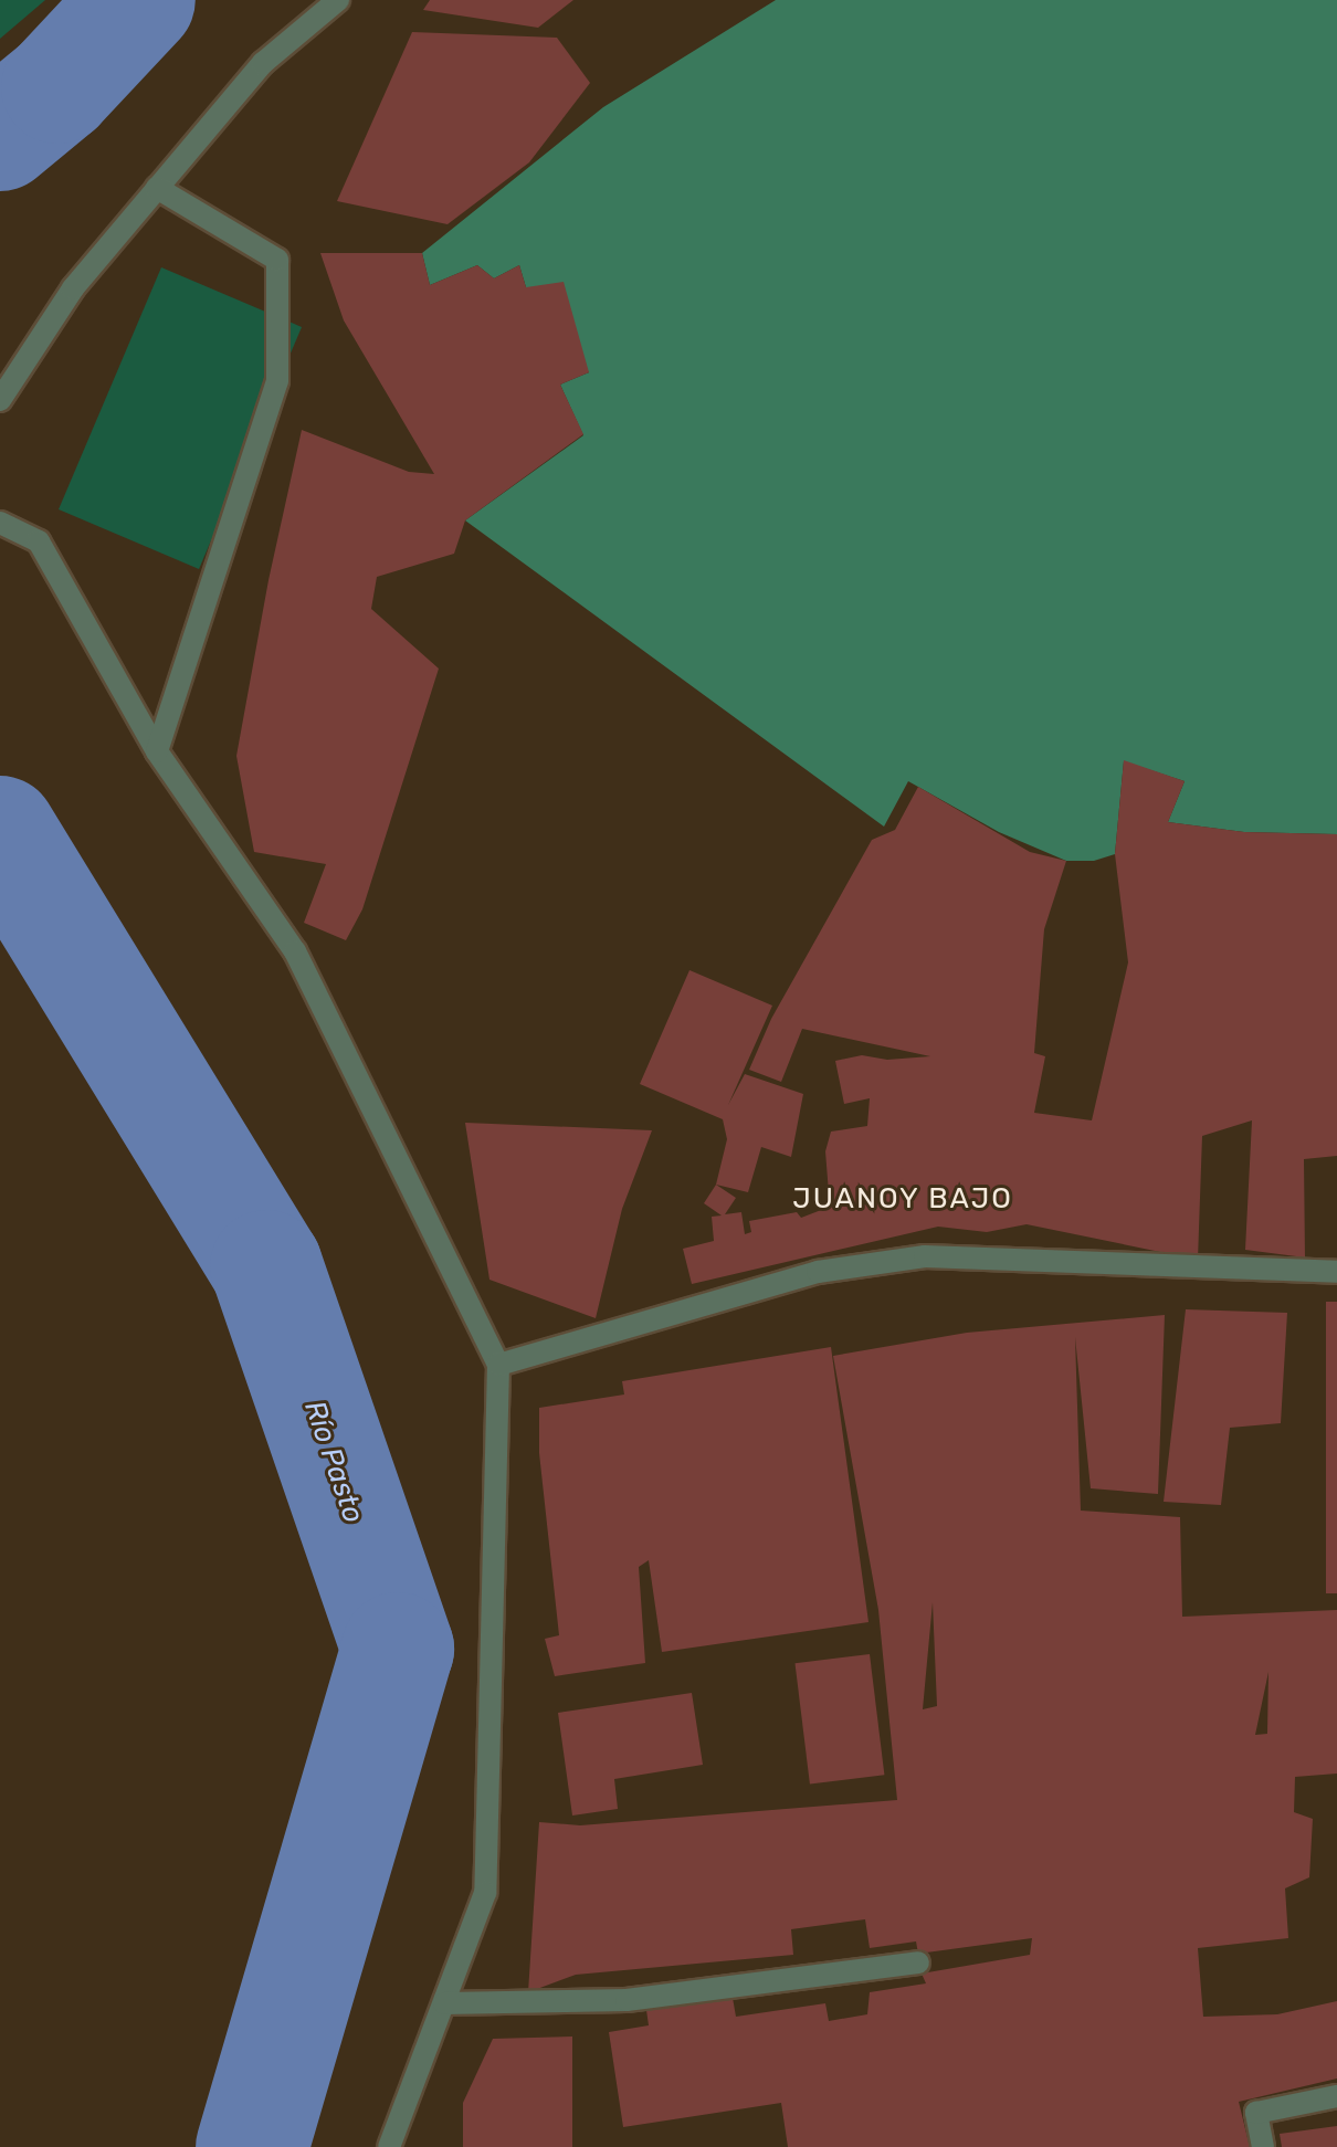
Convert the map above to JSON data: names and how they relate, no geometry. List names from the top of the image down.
{
  "districts": ["JUANOY BAJO"],
  "water": ["Río Pasto"]
}
